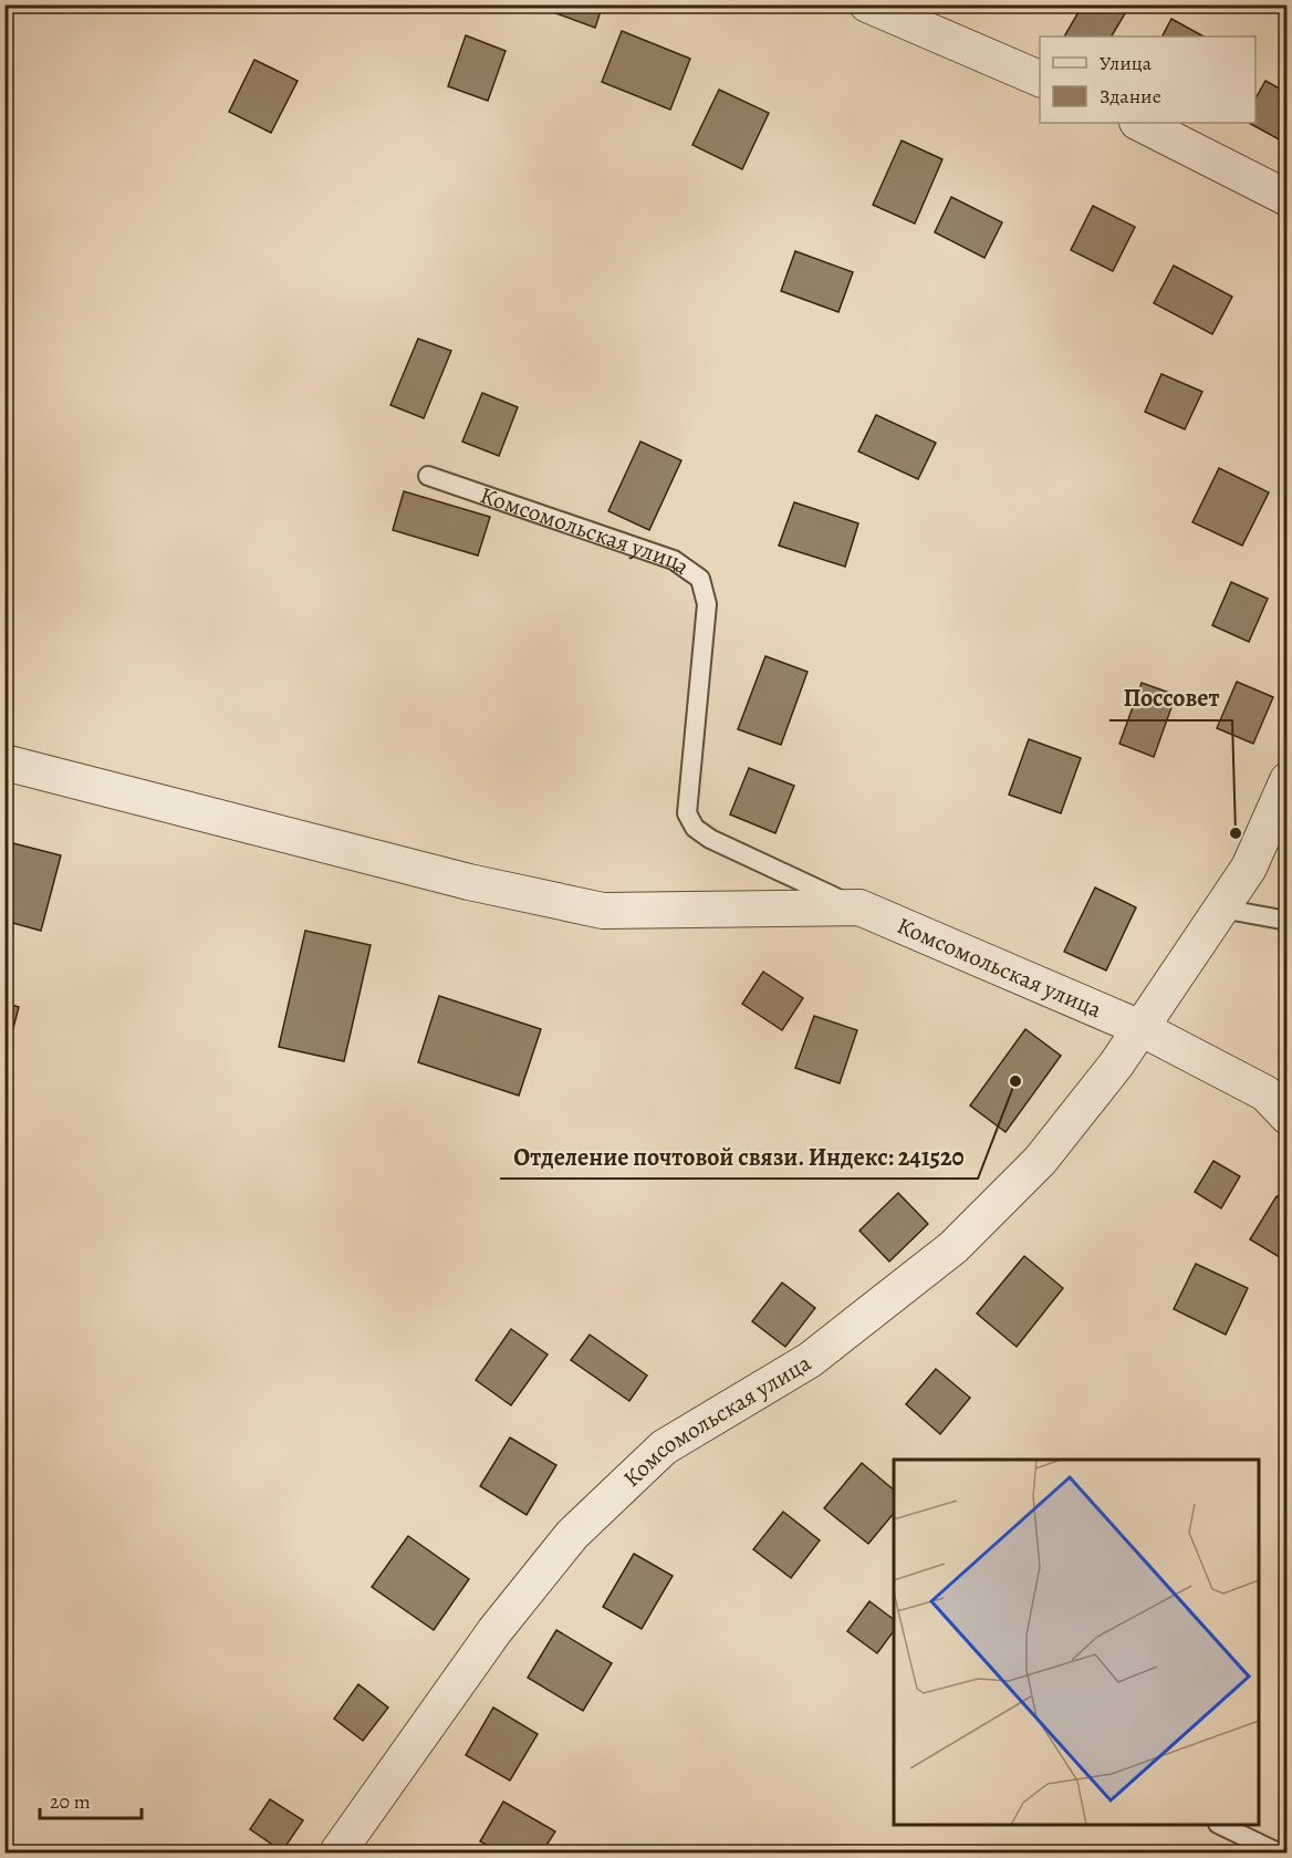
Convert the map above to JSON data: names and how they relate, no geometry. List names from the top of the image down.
{
  "streets": {
    "street": ["Комсомольская улица"]
  },
  "places": ["Поссовет", "Отделение почтовой связи. Индекс: 241520"],
  "legend": ["Улица", "Здание"],
  "scale_bar": "20 m"
}
